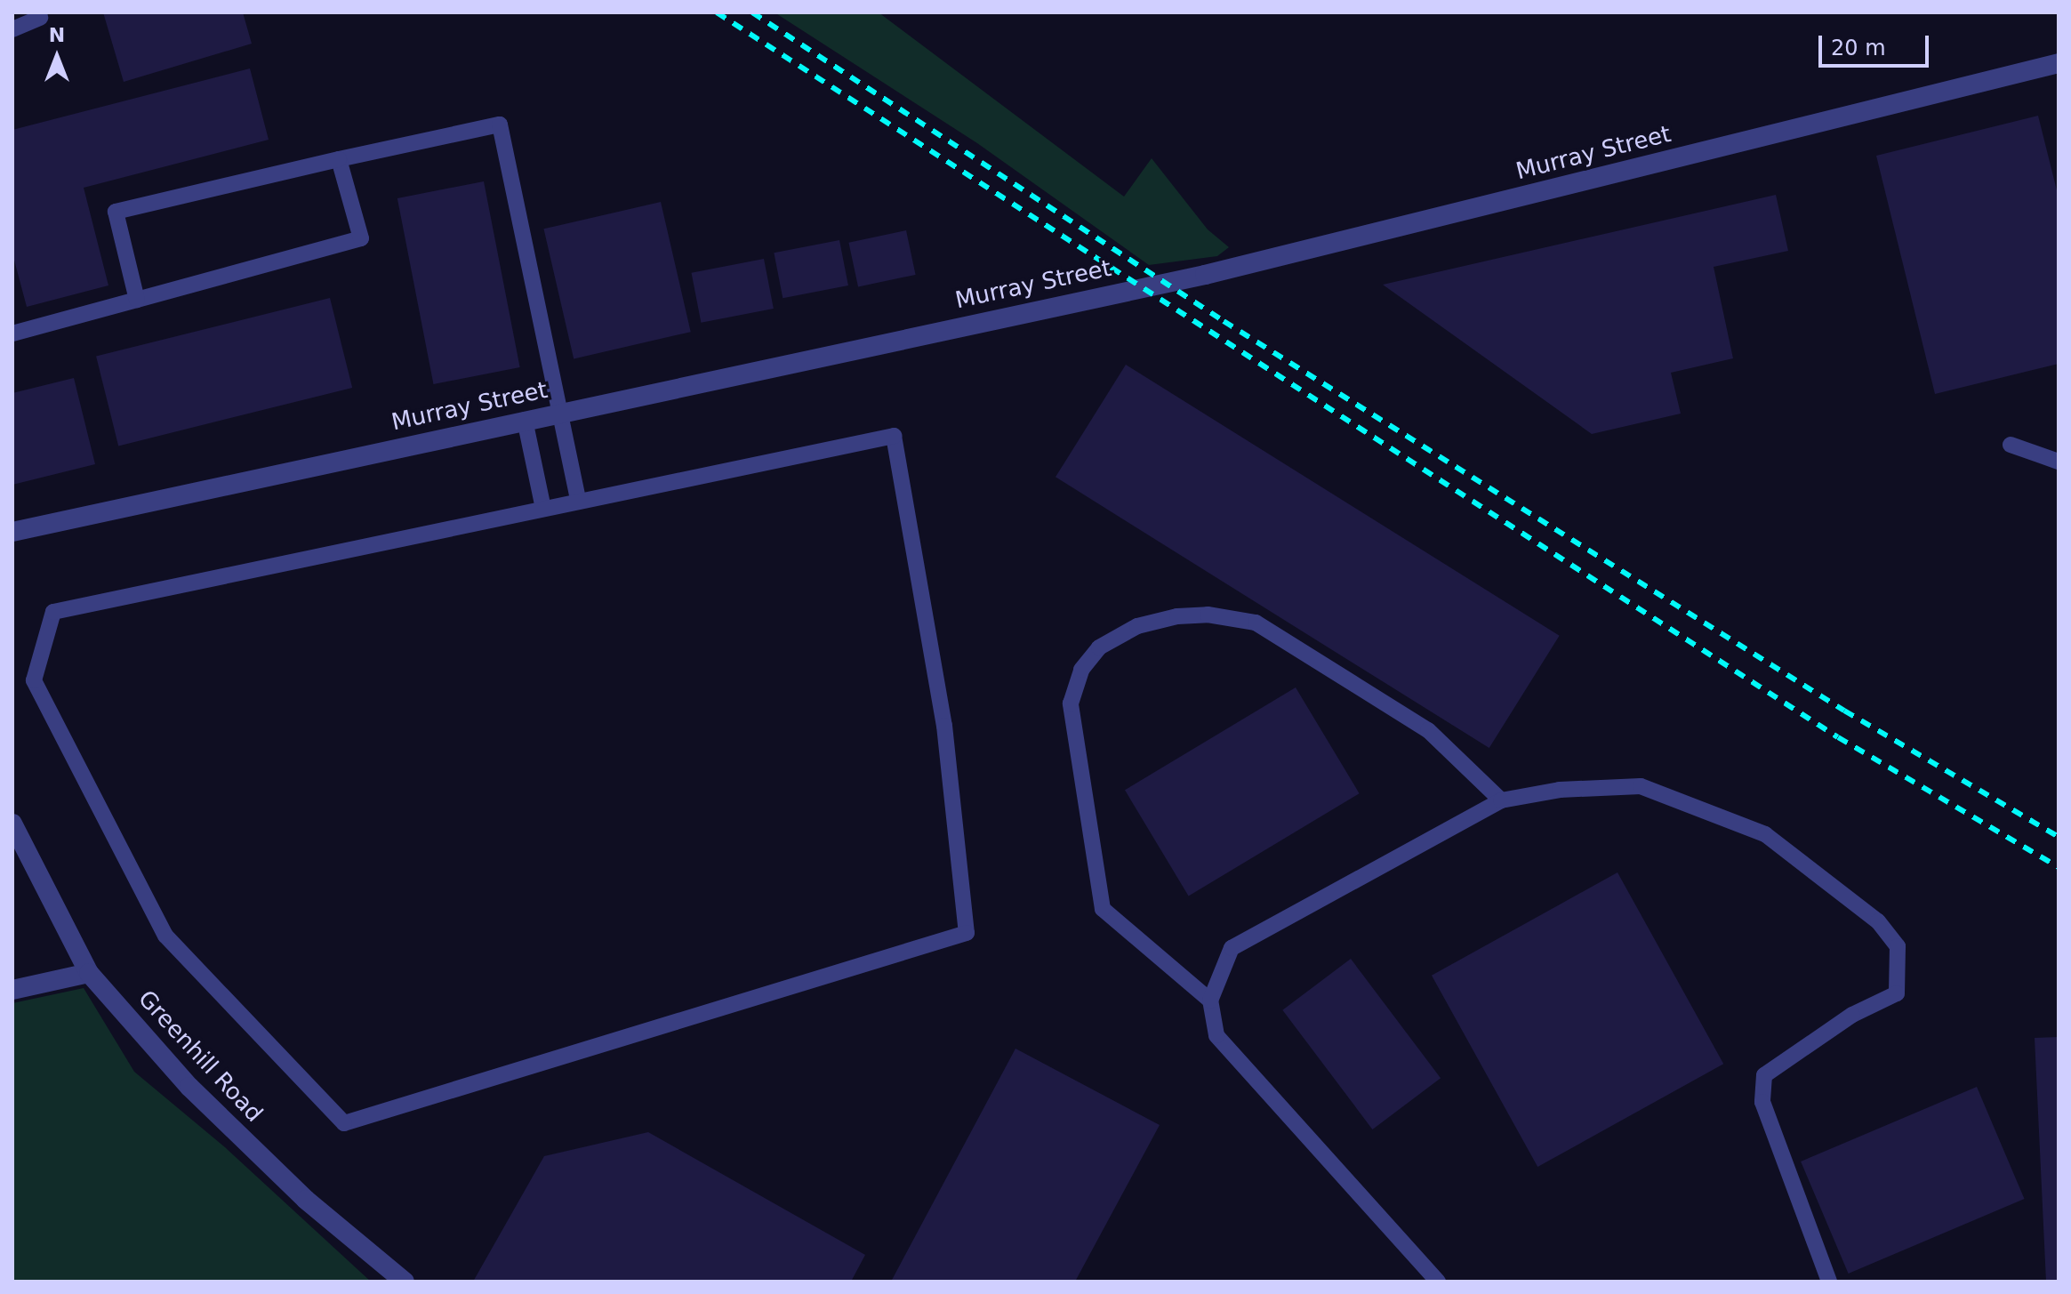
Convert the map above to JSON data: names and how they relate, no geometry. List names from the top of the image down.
{
  "streets": {
    "street": ["Murray Street", "Greenhill Road"]
  },
  "scale_bar": "20 m",
  "north": "top"
}
